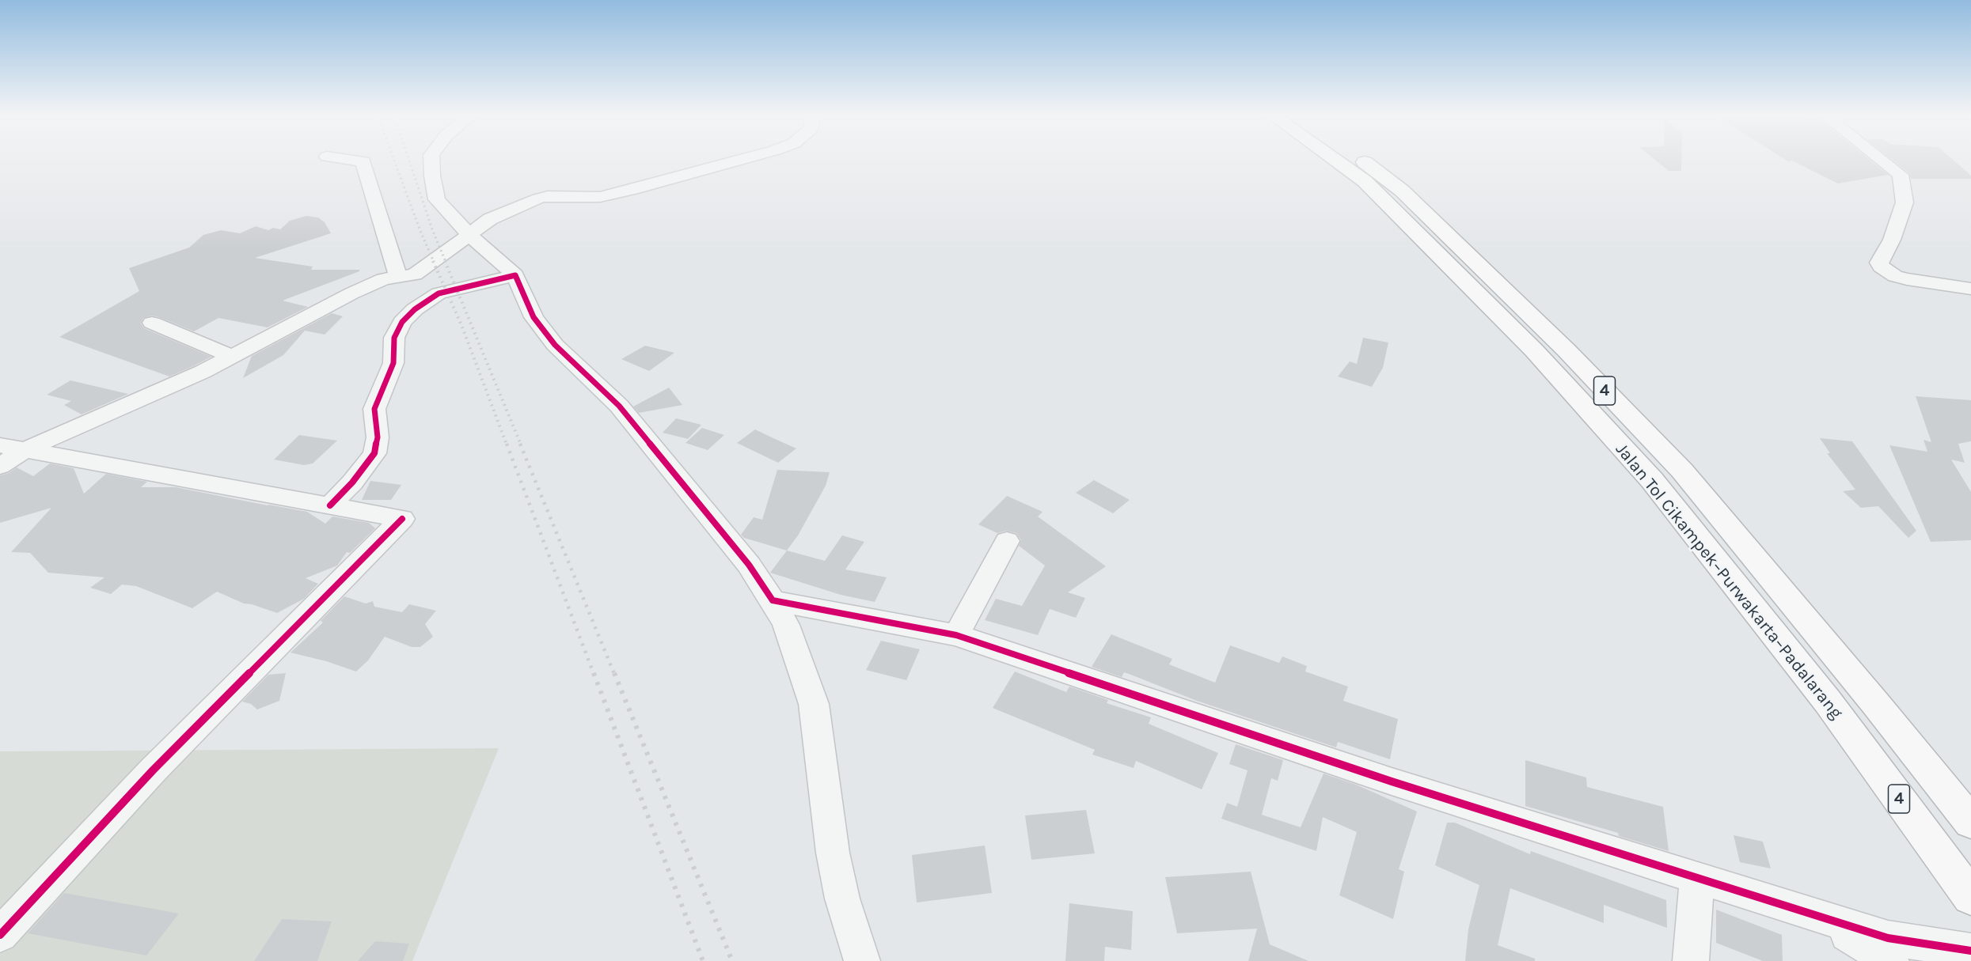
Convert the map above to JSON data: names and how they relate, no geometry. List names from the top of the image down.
{
  "streets": {
    "highway": ["4", "Jalan Tol Cikampek–Purwakarta–Padalarang"]
  }
}
